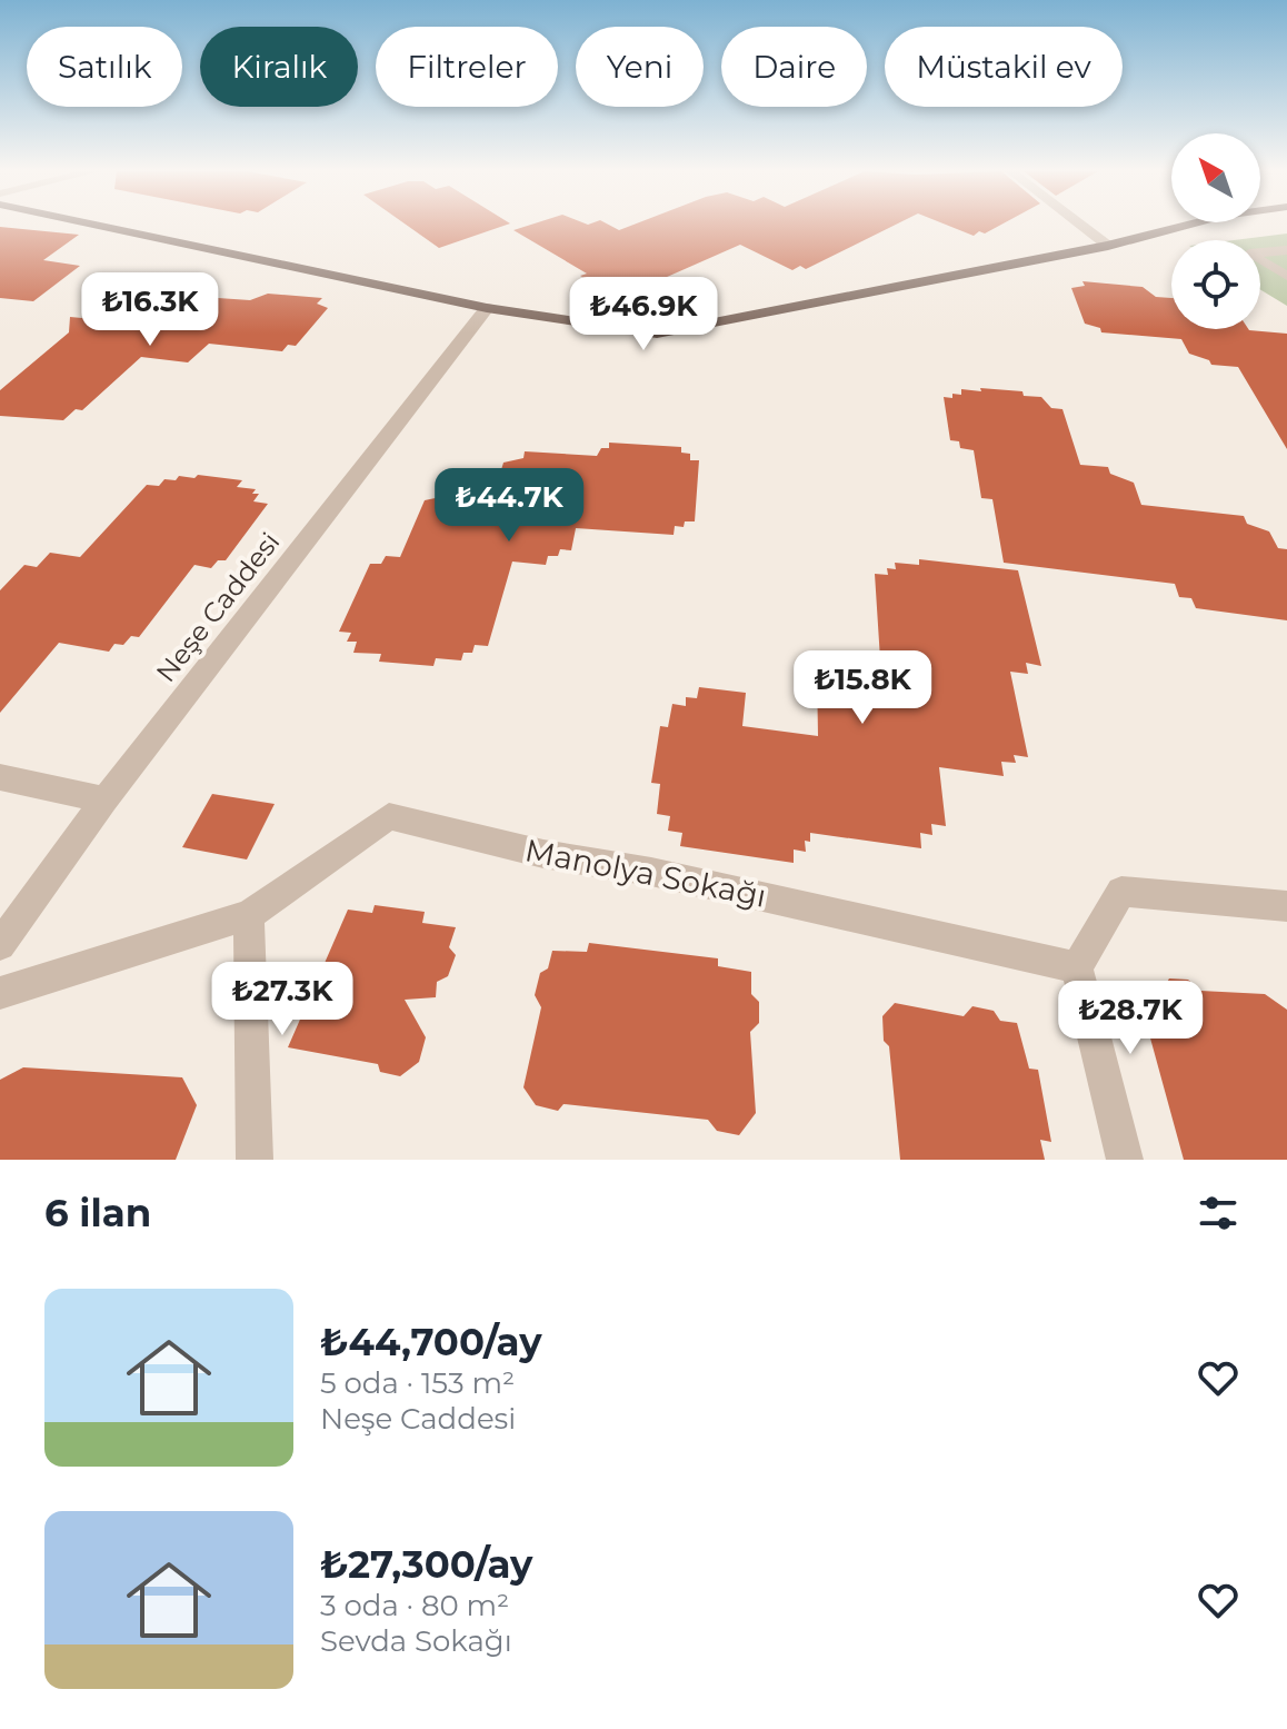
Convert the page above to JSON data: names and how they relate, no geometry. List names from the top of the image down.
{
  "streets": {
    "street": ["Neşe Caddesi", "Manolya Sokağı"]
  },
  "north": "top left",
  "page": {
    "chip": [
      "Satılık",
      "Kiralık",
      "Filtreler",
      "Yeni",
      "Daire",
      "Müstakil ev"
    ],
    "price": [
      "₺16.3K",
      "₺46.9K",
      "₺44.7K",
      "₺15.8K",
      "₺27.3K",
      "₺28.7K"
    ],
    "heading": "6 ilan",
    "list": [
      {
        "name": "₺44,700/ay",
        "note": "5 oda · 153 m² · Neşe Caddesi"
      },
      {
        "name": "₺27,300/ay",
        "note": "3 oda · 80 m² · Sevda Sokağı"
      }
    ]
  }
}
